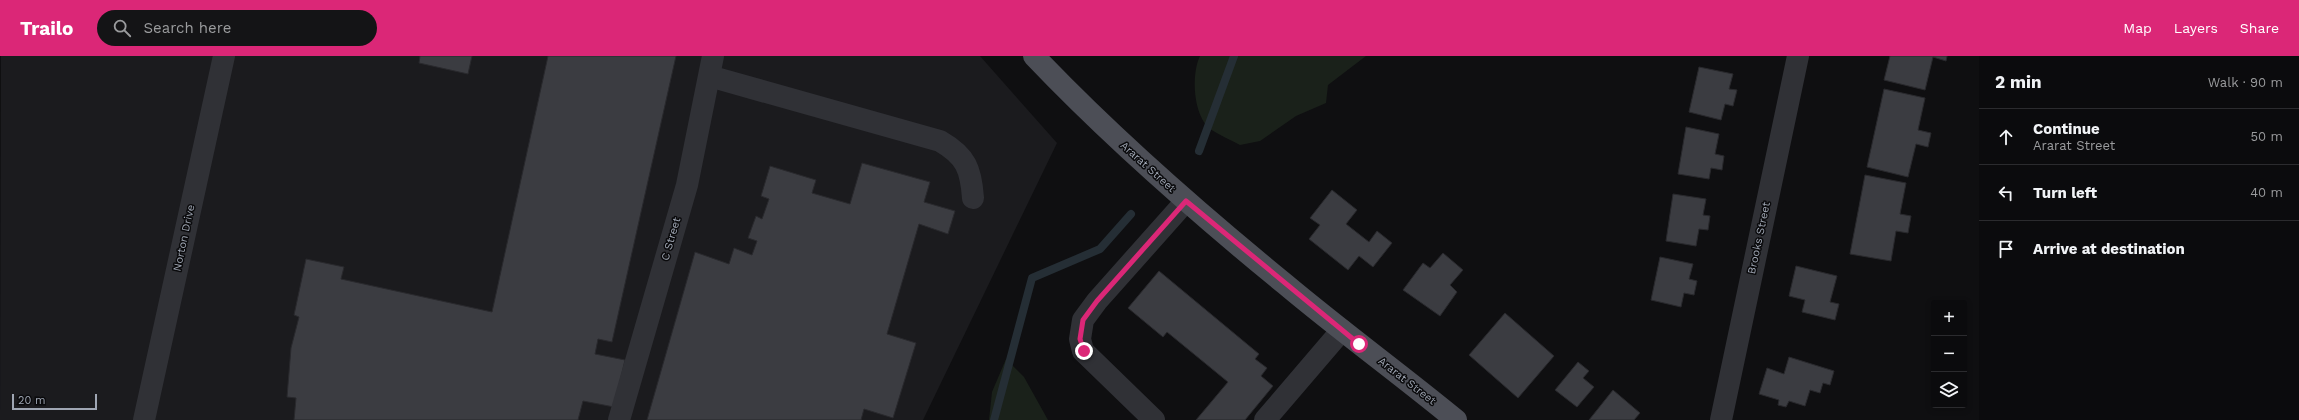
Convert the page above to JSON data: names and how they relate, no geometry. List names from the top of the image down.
{
  "streets": {
    "main road": ["Ararat Street"],
    "street": ["Norton Drive", "Brooks Street", "C Street"]
  },
  "scale_bar": "20 m",
  "page": {
    "header": "Trailo",
    "search": "Search here",
    "nav": ["Map", "Layers", "Share"],
    "heading": ["2 min", "Walk · 90 m"],
    "list": [
      ["Continue", "Ararat Street", "50 m"],
      ["Turn left", "40 m"],
      "Arrive at destination"
    ],
    "map_buttons": ["+", "−"],
    "scale": "20 m"
  }
}
